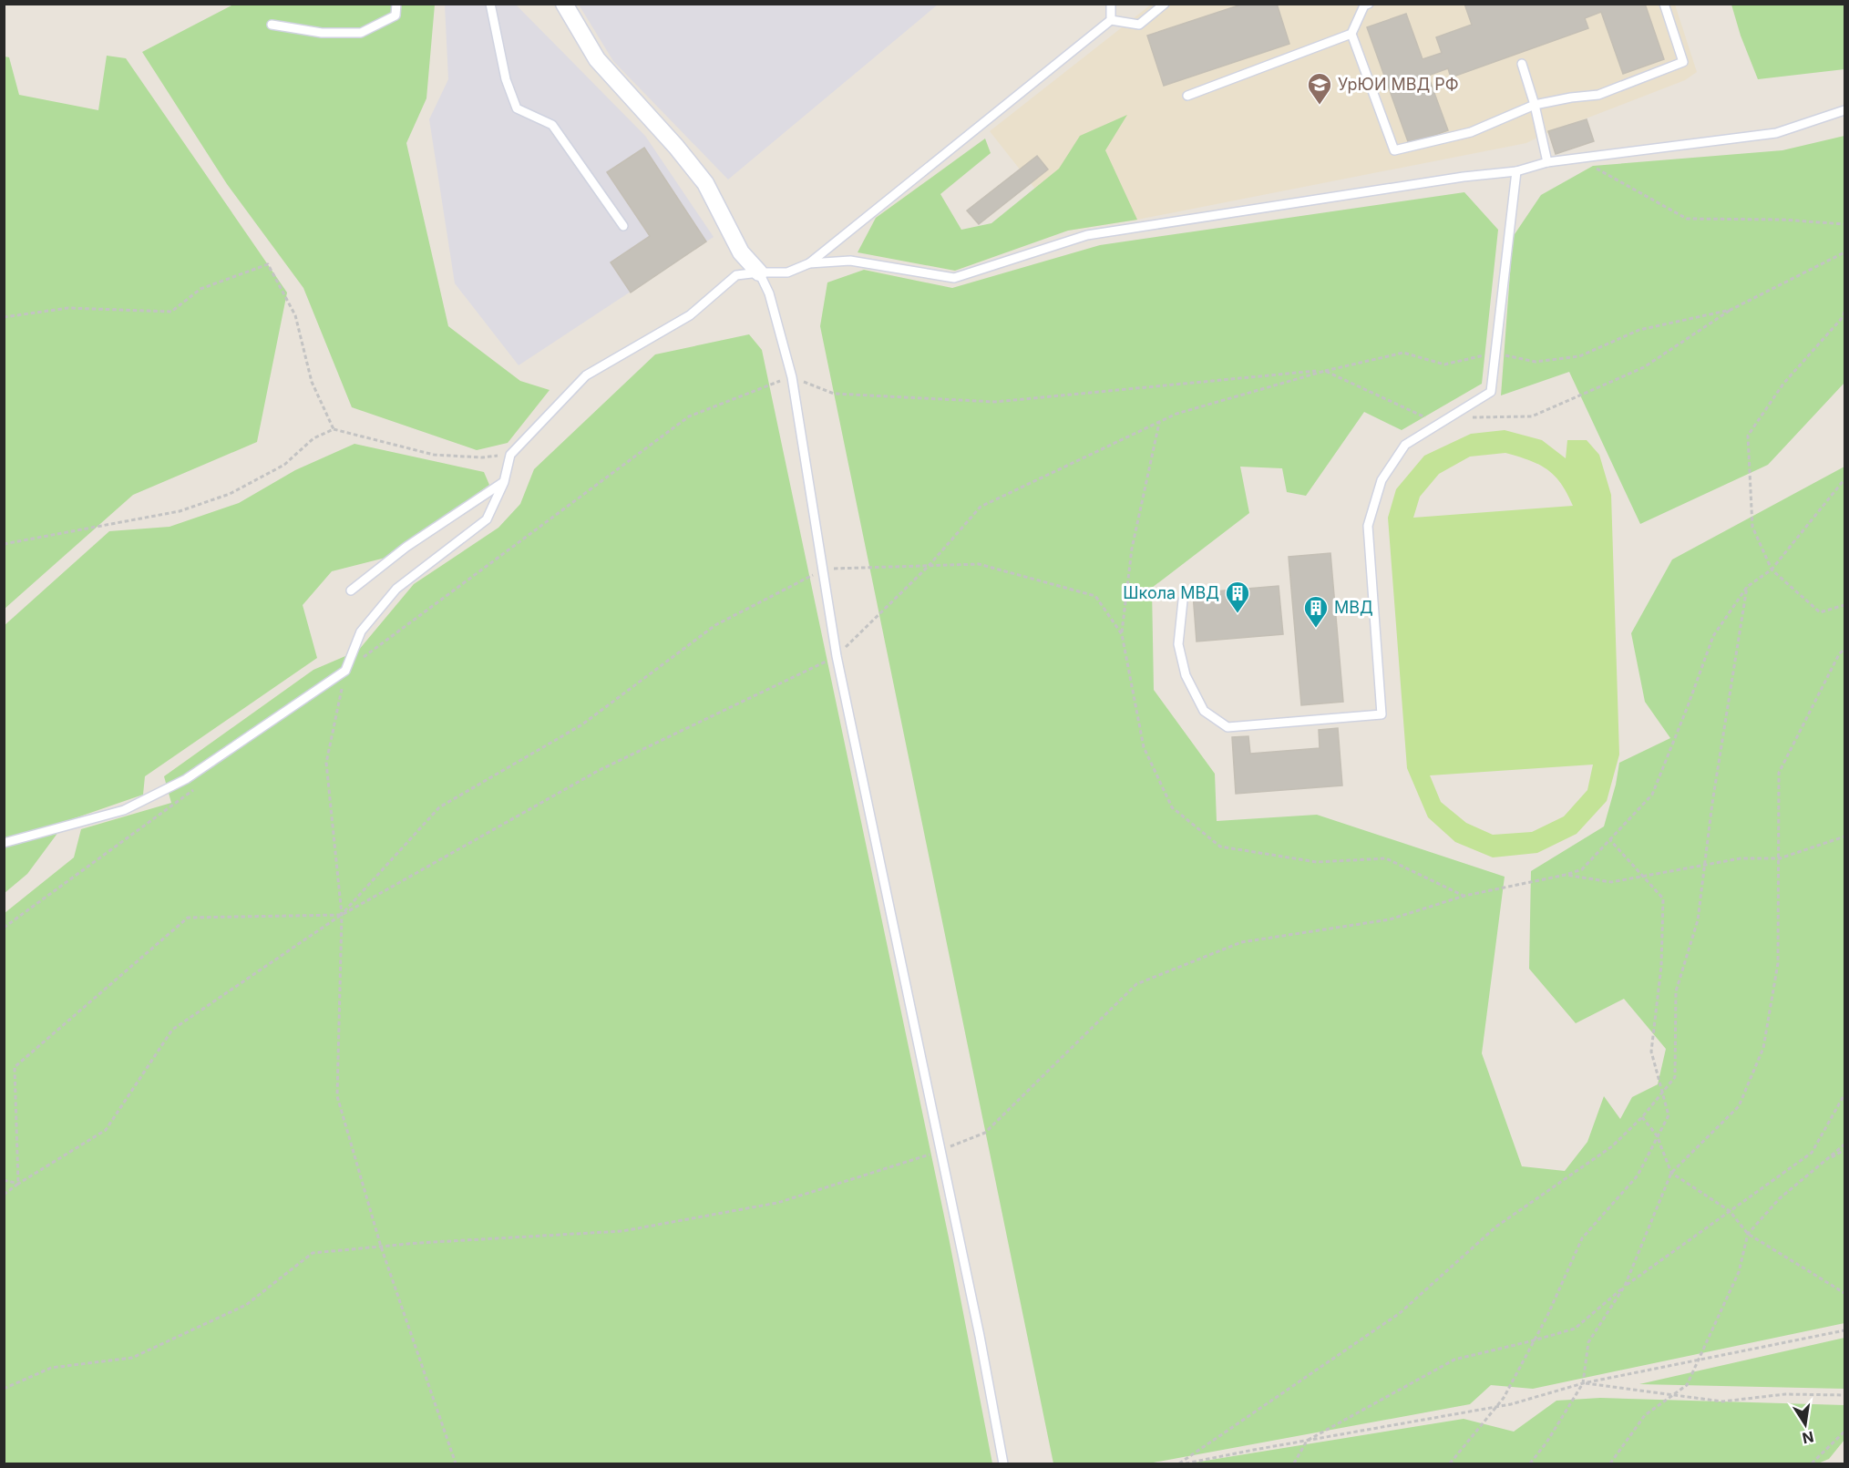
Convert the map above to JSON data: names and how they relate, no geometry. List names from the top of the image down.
{
  "places": {
    "school or university": ["УрЮИ МВД РФ"],
    "building": ["Школа МВД", "МВД"]
  },
  "north": "bottom"
}
